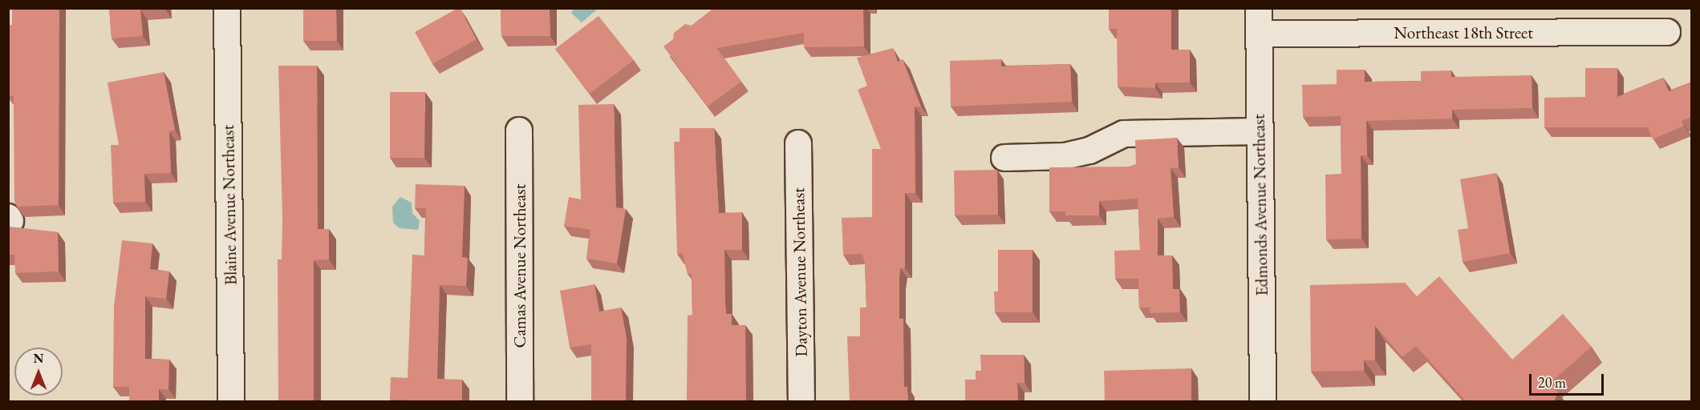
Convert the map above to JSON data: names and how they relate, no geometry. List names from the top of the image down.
{
  "streets": {
    "street": [
      "Northeast 18th Street",
      "Blaine Avenue Northeast",
      "Edmonds Avenue Northeast",
      "Camas Avenue Northeast",
      "Dayton Avenue Northeast"
    ]
  },
  "crossings": [
    ["Northeast 18th Street", "Edmonds Avenue Northeast"]
  ],
  "scale_bar": "20 m",
  "north": "top"
}
